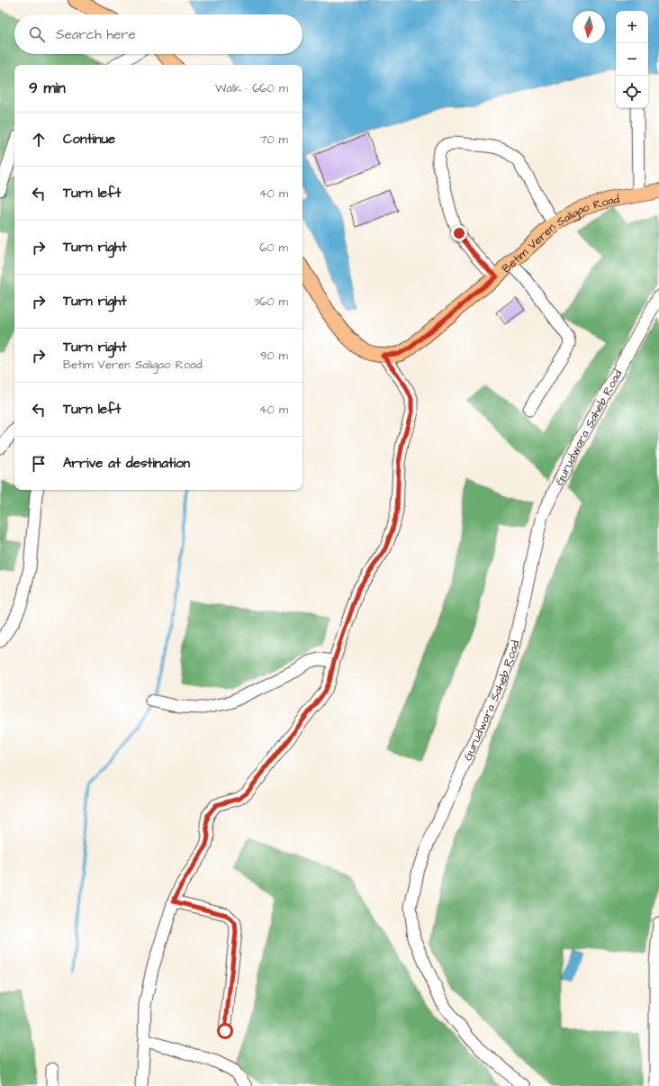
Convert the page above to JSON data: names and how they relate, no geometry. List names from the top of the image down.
{
  "streets": {
    "main road": ["Betim Veren Saligao Road"],
    "street": ["Gurudwara Saheb Road"]
  },
  "north": "bottom",
  "page": {
    "map_buttons": ["+", "−"],
    "search": "Search here",
    "heading": ["9 min", "Walk · 660 m"],
    "list": [
      ["Continue", "70 m"],
      ["Turn left", "40 m"],
      ["Turn right", "60 m"],
      ["Turn right", "360 m"],
      ["Turn right", "Betim Veren Saligao Road", "90 m"],
      ["Turn left", "40 m"],
      "Arrive at destination"
    ]
  }
}
